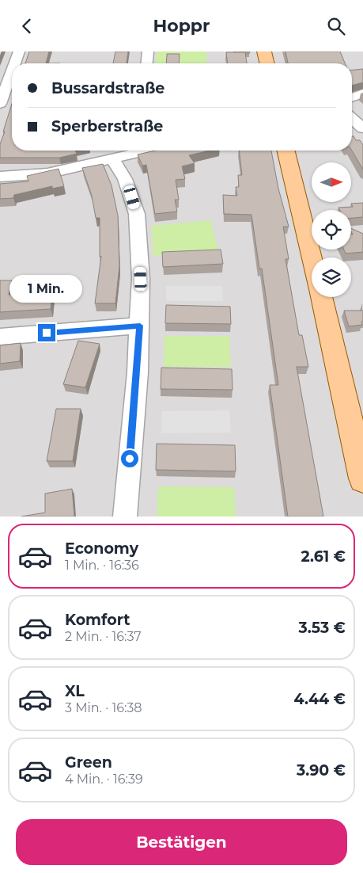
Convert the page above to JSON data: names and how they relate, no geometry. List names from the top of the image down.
{
  "north": "right",
  "page": {
    "header": "Hoppr",
    "banner": ["Bussardstraße", "Sperberstraße"],
    "bubble": "1 Min.",
    "list": [
      {
        "name": "Economy",
        "note": "1 Min. · 16:36",
        "value": "2.61 €"
      },
      {
        "name": "Komfort",
        "note": "2 Min. · 16:37",
        "value": "3.53 €"
      },
      {
        "name": "XL",
        "note": "3 Min. · 16:38",
        "value": "4.44 €"
      },
      {
        "name": "Green",
        "note": "4 Min. · 16:39",
        "value": "3.90 €"
      }
    ],
    "buttons": "Bestätigen"
  }
}
